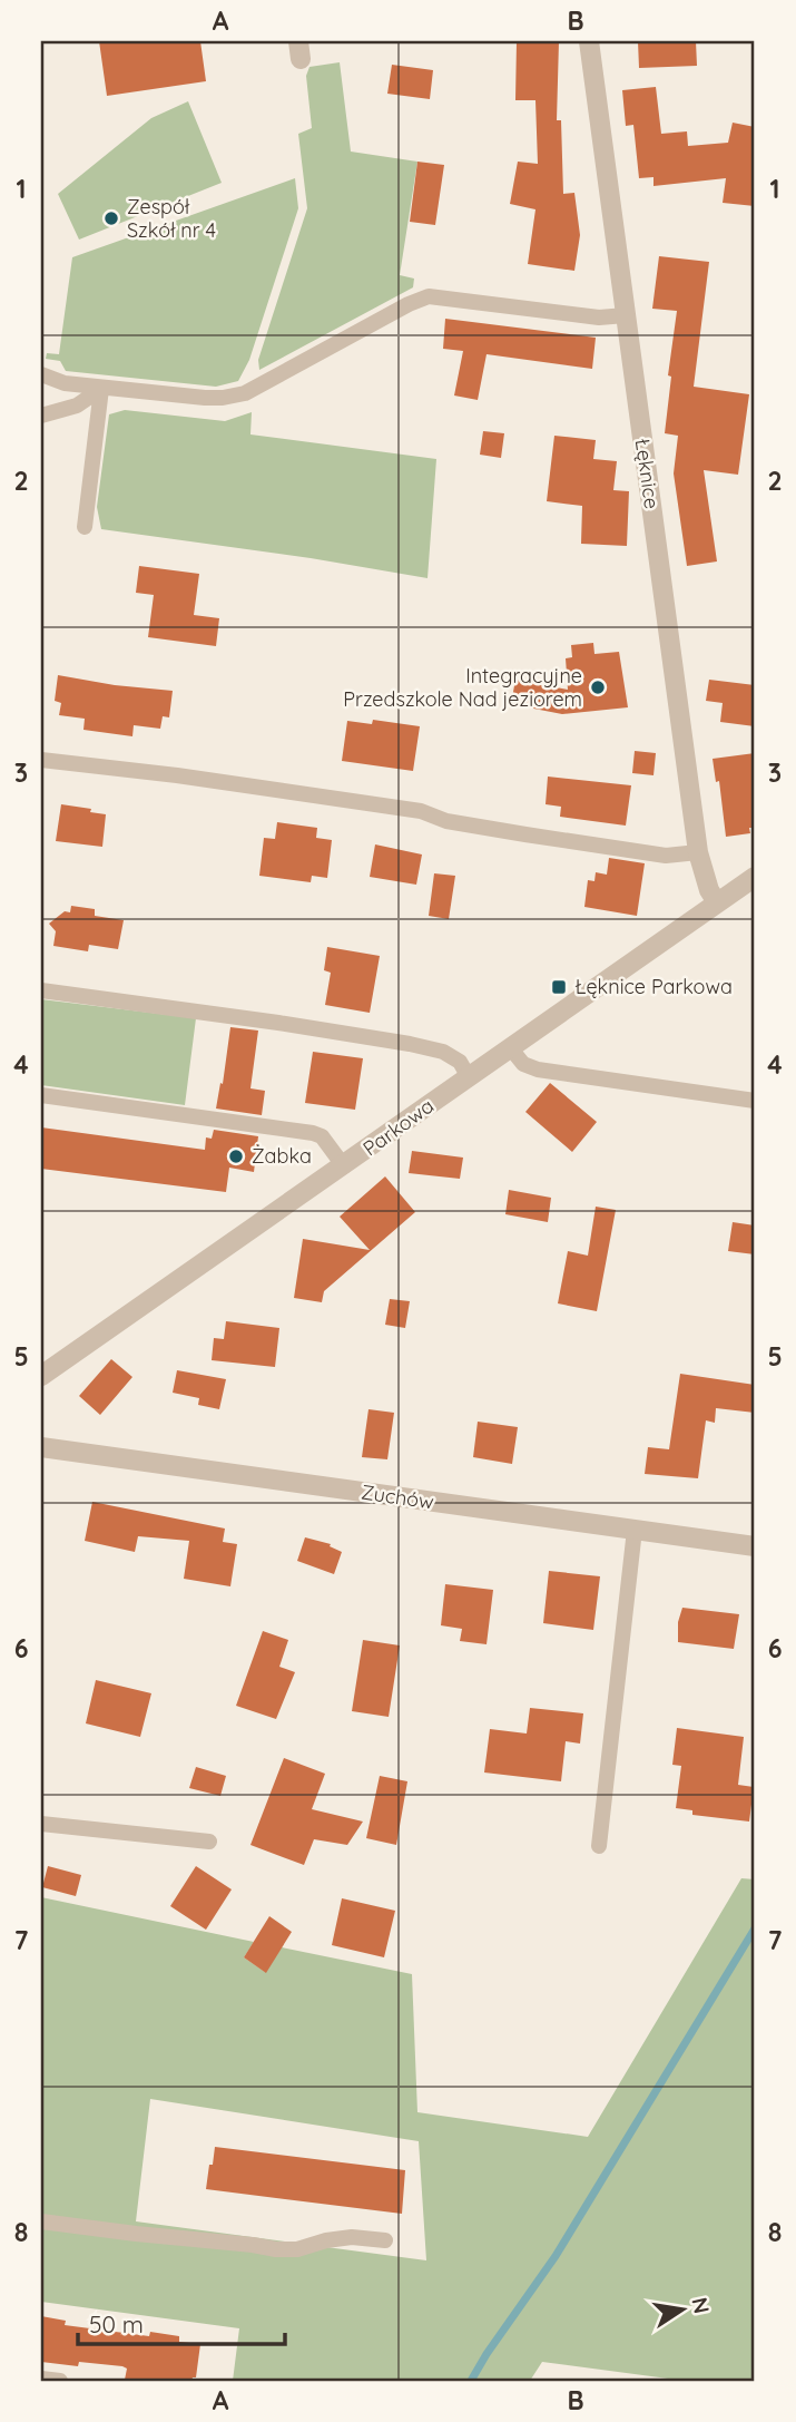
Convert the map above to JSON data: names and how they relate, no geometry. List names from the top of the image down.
{
  "streets": {
    "street": ["Łęknice", "Parkowa", "Zuchów"]
  },
  "crossings": [
    ["Łęknice", "Parkowa"]
  ],
  "places": {
    "other": ["Zespół Szkół nr 4", "Integracyjne Przedszkole Nad jeziorem", "Żabka"],
    "transit": ["Łęknice Parkowa"]
  },
  "scale_bar": "50 m",
  "north": "right",
  "grid": {
    "columns": ["A", "B"],
    "rows": [
      "1",
      "2",
      "3",
      "4",
      "5",
      "6",
      "7",
      "8"
    ]
  }
}
